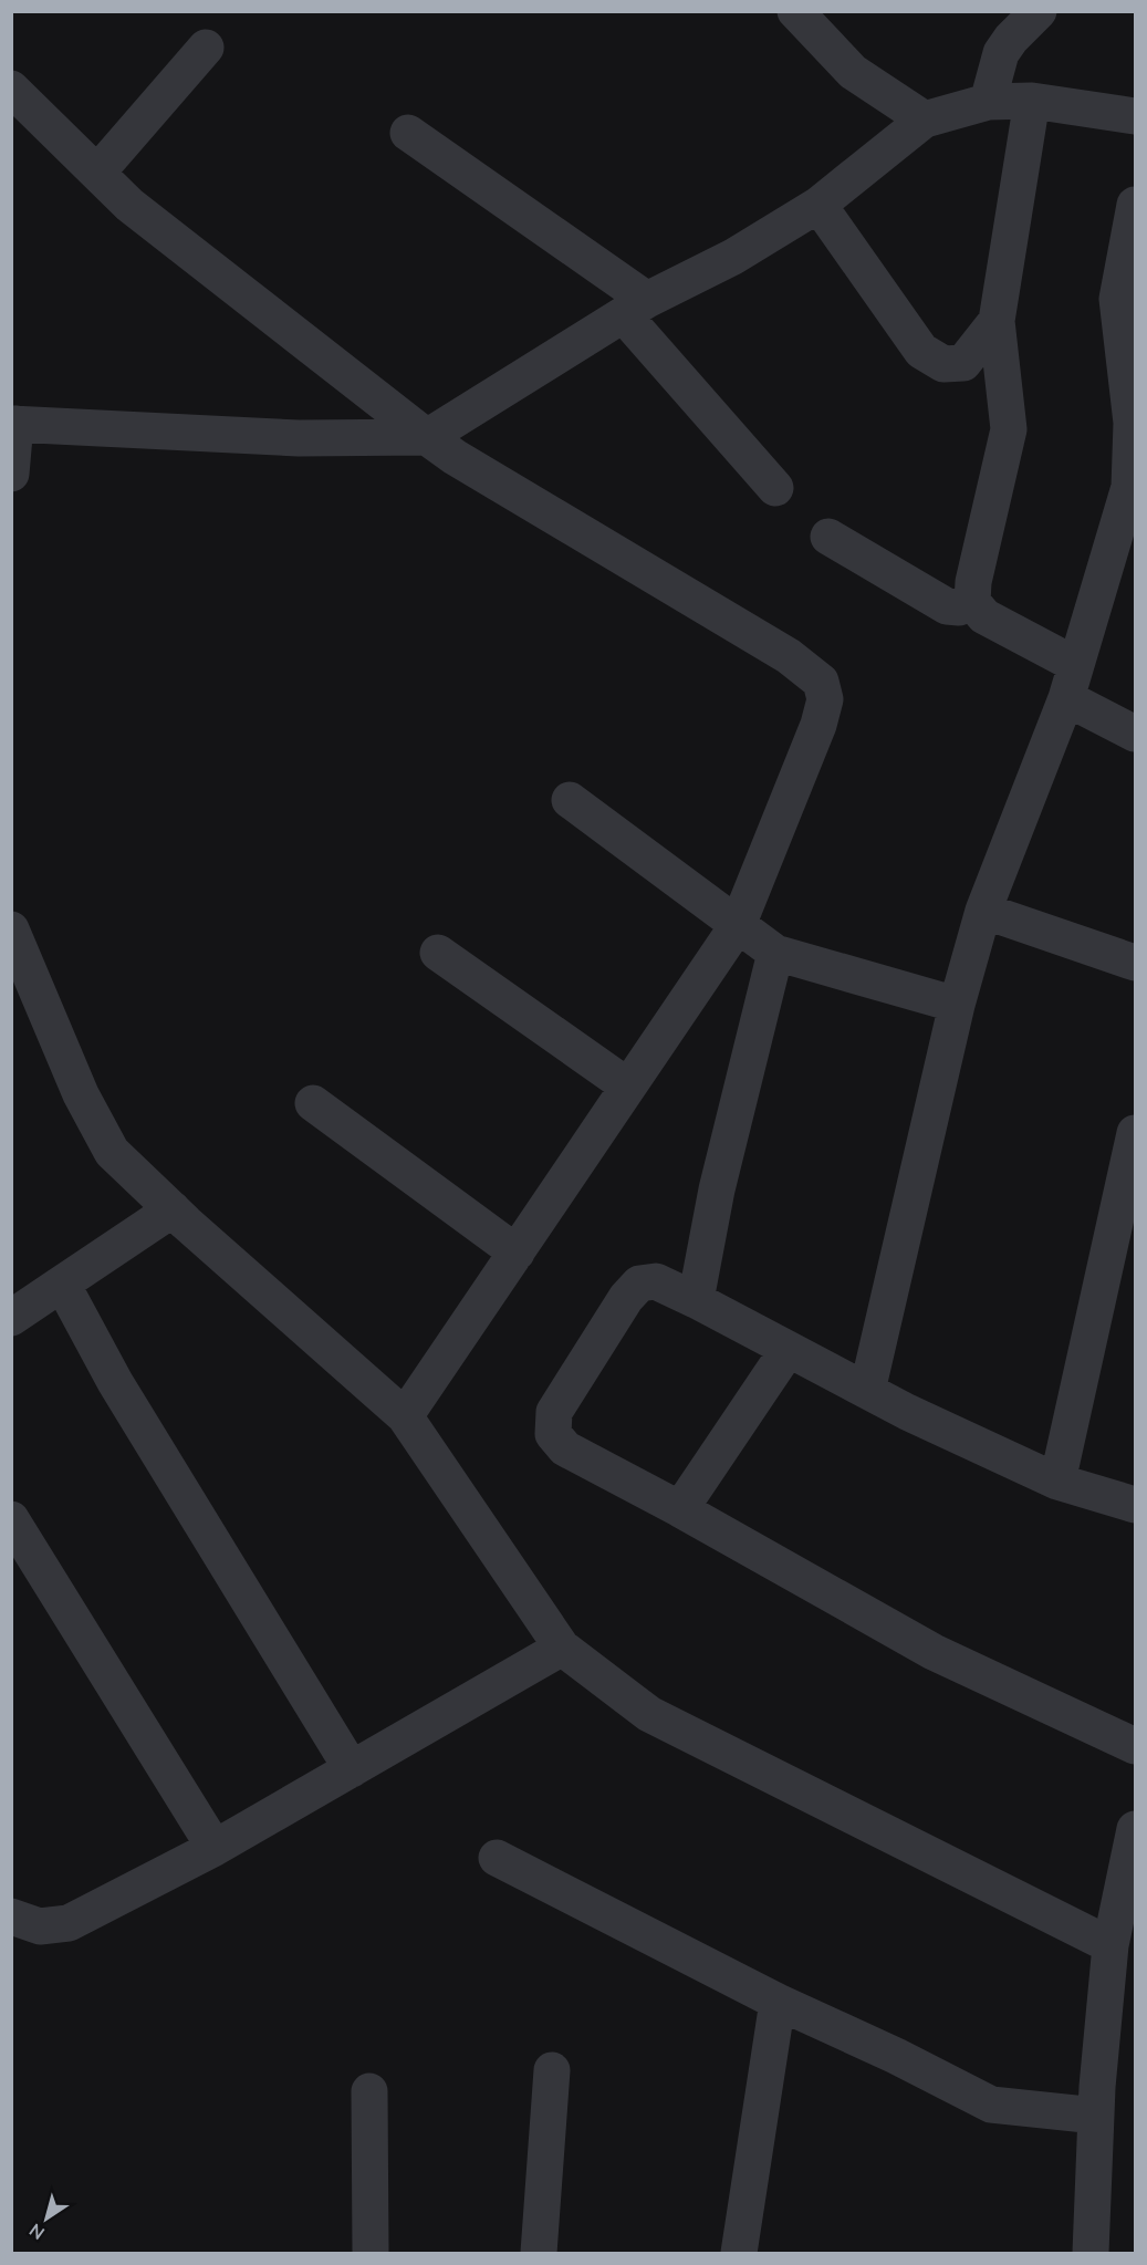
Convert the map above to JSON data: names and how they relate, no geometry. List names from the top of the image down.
{
  "north": "bottom left"
}
